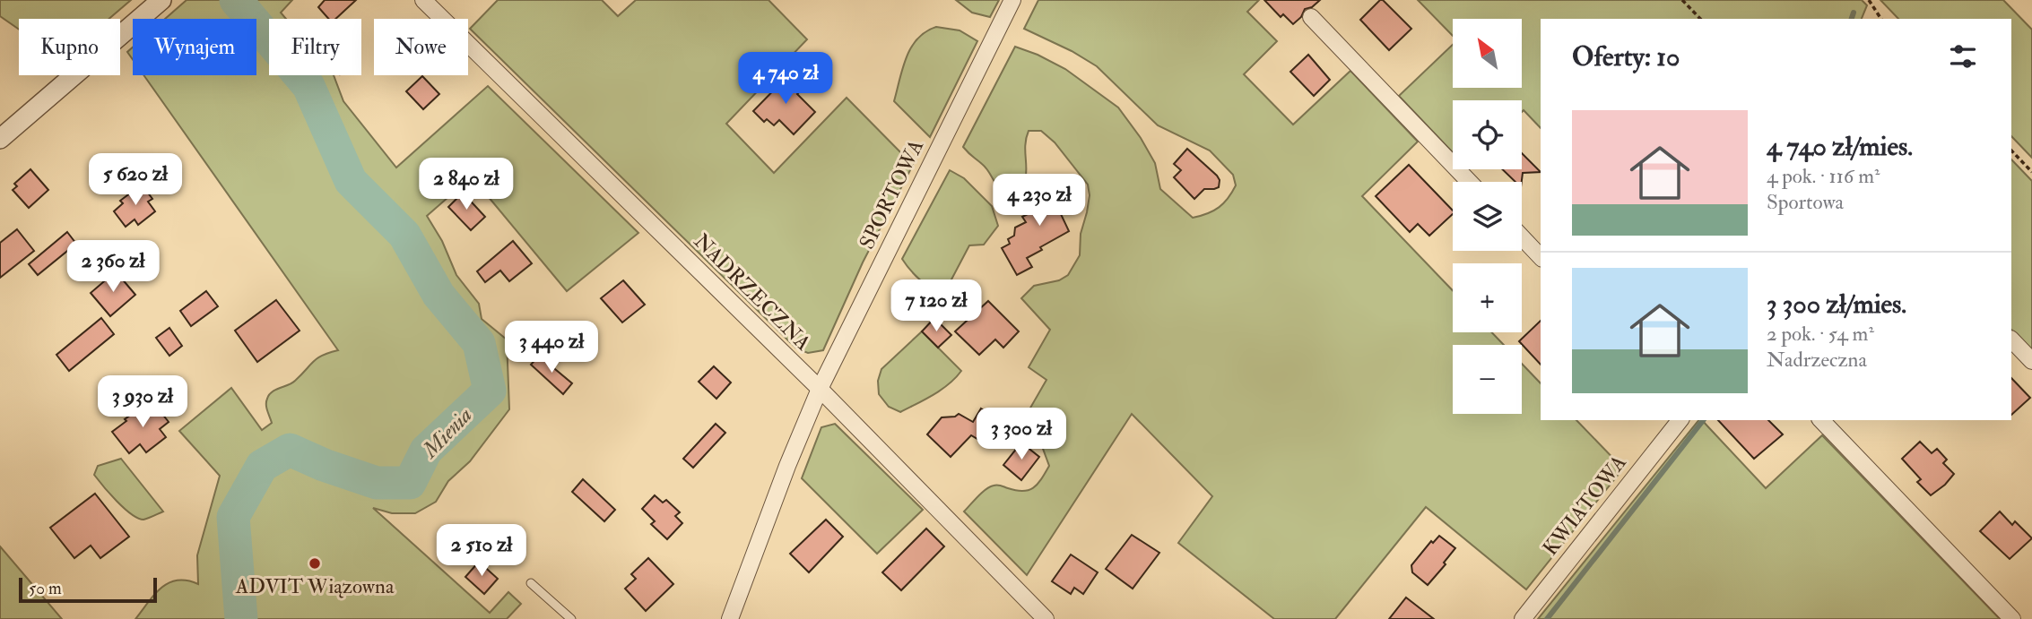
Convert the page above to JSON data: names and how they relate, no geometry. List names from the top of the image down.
{
  "streets": {
    "street": ["SPORTOWA", "NADRZECZNA", "KWIATOWA"]
  },
  "crossings": [
    ["SPORTOWA", "NADRZECZNA"]
  ],
  "water": ["Mienia"],
  "places": ["ADVIT Wiązowna"],
  "scale_bar": "50 m",
  "north": "top left",
  "page": {
    "map_buttons": ["+", "−"],
    "chip": [
      "Kupno",
      "Wynajem",
      "Filtry",
      "Nowe"
    ],
    "heading": "Oferty: 10",
    "price": [
      "4 740 zł",
      "5 620 zł",
      "2 840 zł",
      "4 230 zł",
      "2 360 zł",
      "7 120 zł",
      "3 440 zł",
      "3 930 zł",
      "3 300 zł",
      "2 510 zł"
    ],
    "list": [
      {
        "name": "4 740 zł/mies.",
        "note": "4 pok. · 116 m² · Sportowa"
      },
      {
        "name": "3 300 zł/mies.",
        "note": "2 pok. · 54 m² · Nadrzeczna"
      }
    ],
    "scale": "50 m"
  }
}
